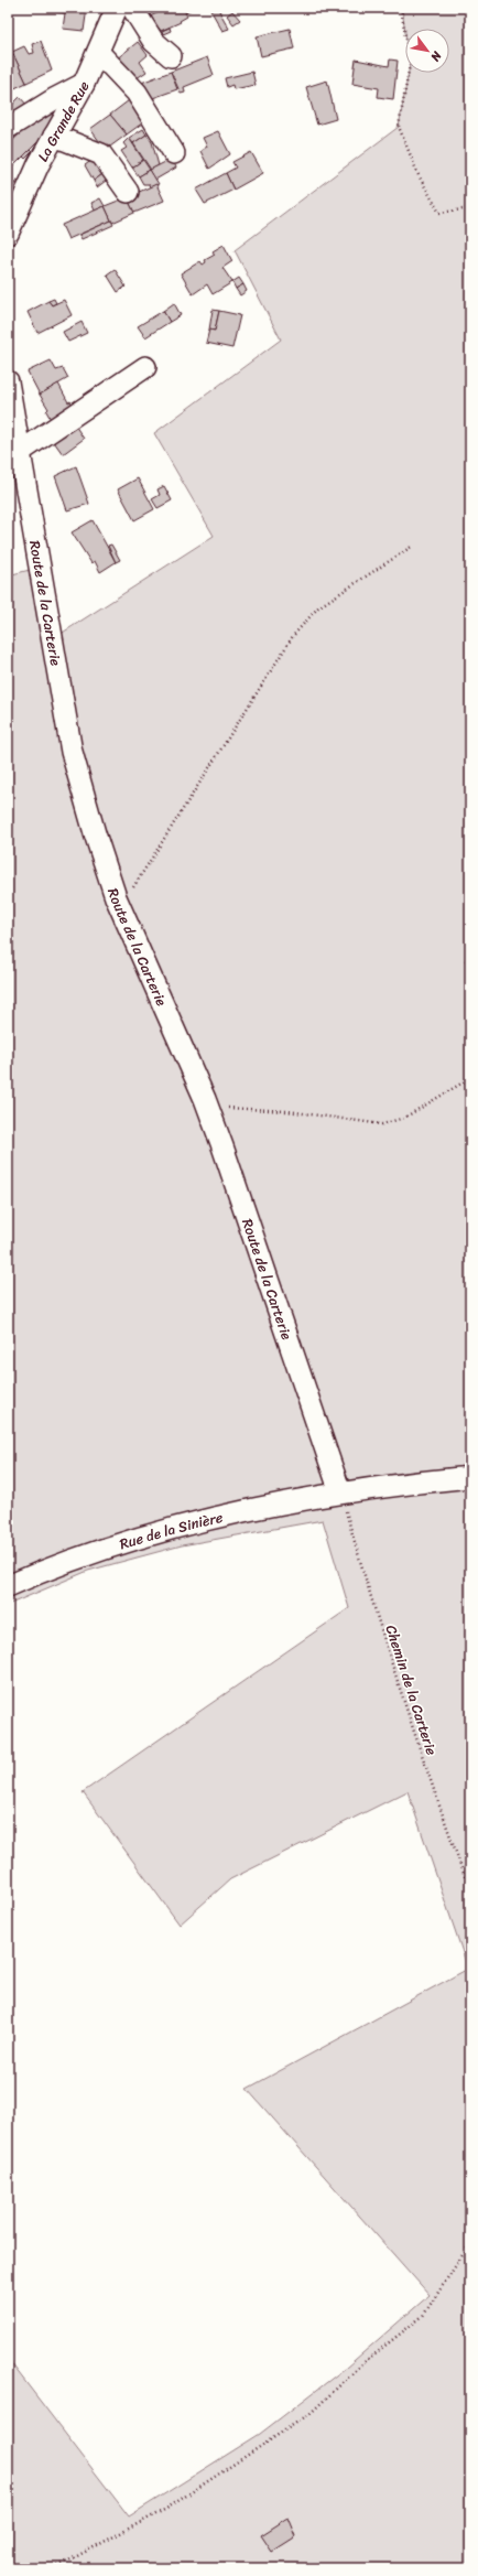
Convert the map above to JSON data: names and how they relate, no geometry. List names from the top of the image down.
{
  "streets": {
    "street": ["La Grande Rue", "Route de la Carterie", "Rue de la Sinière"],
    "path": ["Chemin de la Carterie"]
  },
  "crossings": [
    ["Route de la Carterie", "Rue de la Sinière"],
    ["Route de la Carterie", "Chemin de la Carterie"],
    ["Rue de la Sinière", "Chemin de la Carterie"]
  ],
  "north": "bottom right"
}
